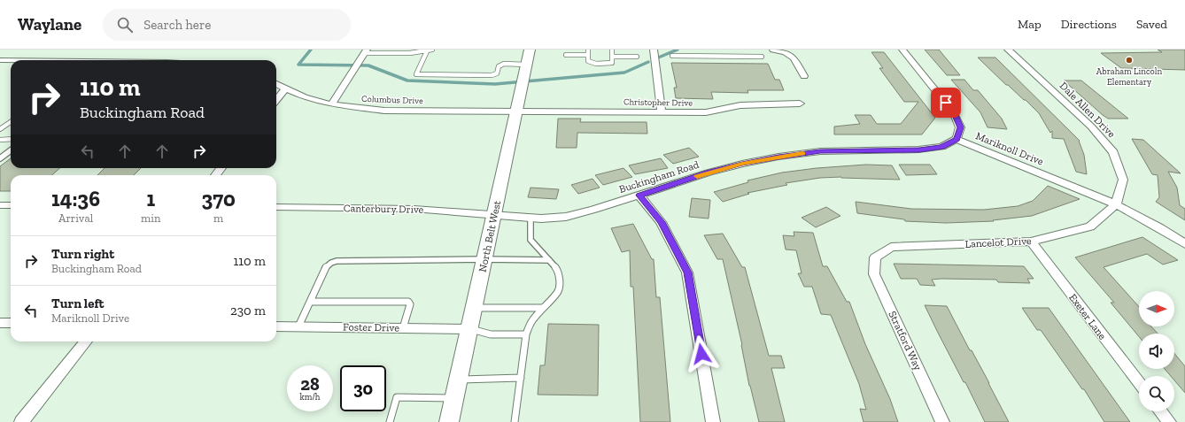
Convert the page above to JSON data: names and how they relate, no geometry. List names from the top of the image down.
{
  "streets": {
    "main road": ["North Belt West"],
    "street": [
      "Columbus Drive",
      "Christopher Drive",
      "Dale Allen Drive",
      "Mariknoll Drive",
      "Buckingham Road",
      "Canterbury Drive",
      "Lancelot Drive",
      "Exeter Lane",
      "Foster Drive",
      "Stratford Way"
    ]
  },
  "crossings": [
    ["Columbus Drive", "Christopher Drive"],
    ["Columbus Drive", "North Belt West"],
    ["Christopher Drive", "North Belt West"],
    ["Dale Allen Drive", "Mariknoll Drive"],
    ["Dale Allen Drive", "Lancelot Drive"],
    ["Mariknoll Drive", "Buckingham Road"],
    ["Mariknoll Drive", "Lancelot Drive"],
    ["Buckingham Road", "Canterbury Drive"],
    ["Buckingham Road", "North Belt West"],
    ["Canterbury Drive", "North Belt West"],
    ["North Belt West", "Foster Drive"],
    ["Lancelot Drive", "Exeter Lane"],
    ["Lancelot Drive", "Stratford Way"]
  ],
  "places": ["Abraham Lincoln Elementary"],
  "north": "right",
  "page": {
    "header": "Waylane",
    "search": "Search here",
    "nav": ["Map", "Directions", "Saved"],
    "turn": ["110 m", "Buckingham Road"],
    "eta": [
      "14:36",
      "Arrival",
      "1",
      "min",
      "370",
      "m"
    ],
    "list": [
      {
        "name": "Turn right",
        "note": "Buckingham Road",
        "value": "110 m"
      },
      {
        "name": "Turn left",
        "note": "Mariknoll Drive",
        "value": "230 m"
      }
    ],
    "speed": "28 km/h",
    "limit": "30"
  }
}
